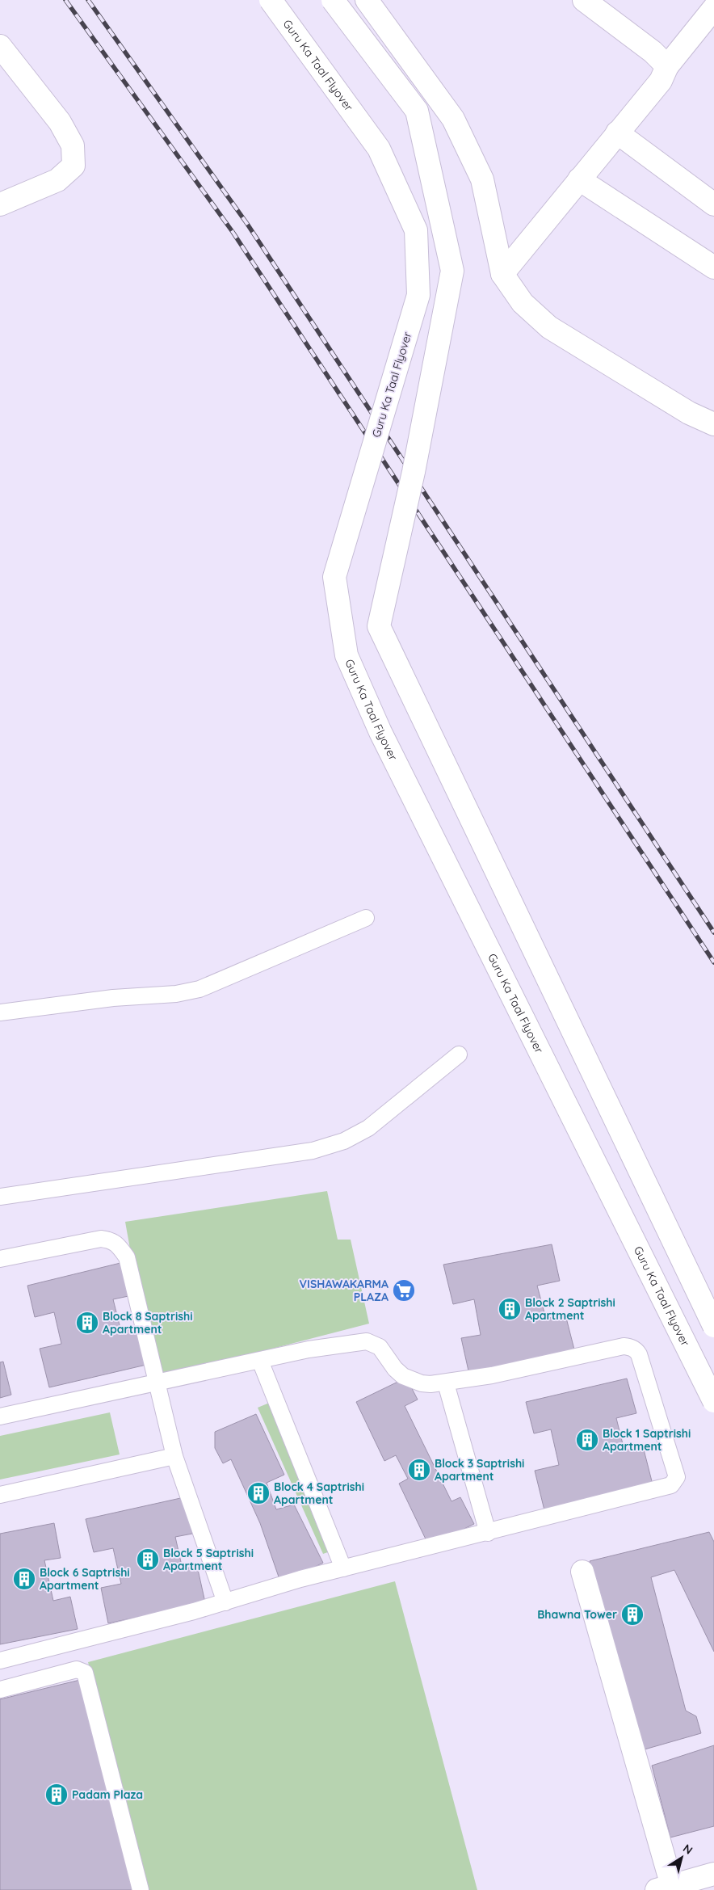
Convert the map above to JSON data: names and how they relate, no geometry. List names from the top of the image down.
{
  "streets": {
    "main road": ["Guru Ka Taal Flyover"]
  },
  "places": {
    "supermarket": ["VISHAWAKARMA PLAZA"],
    "building": [
      "Block 2 Saptrishi Apartment",
      "Block 8 Saptrishi Apartment",
      "Block 1 Saptrishi Apartment",
      "Block 3 Saptrishi Apartment",
      "Block 4 Saptrishi Apartment",
      "Block 5 Saptrishi Apartment",
      "Block 6 Saptrishi Apartment",
      "Bhawna Tower",
      "Padam Plaza"
    ]
  },
  "north": "top right"
}
